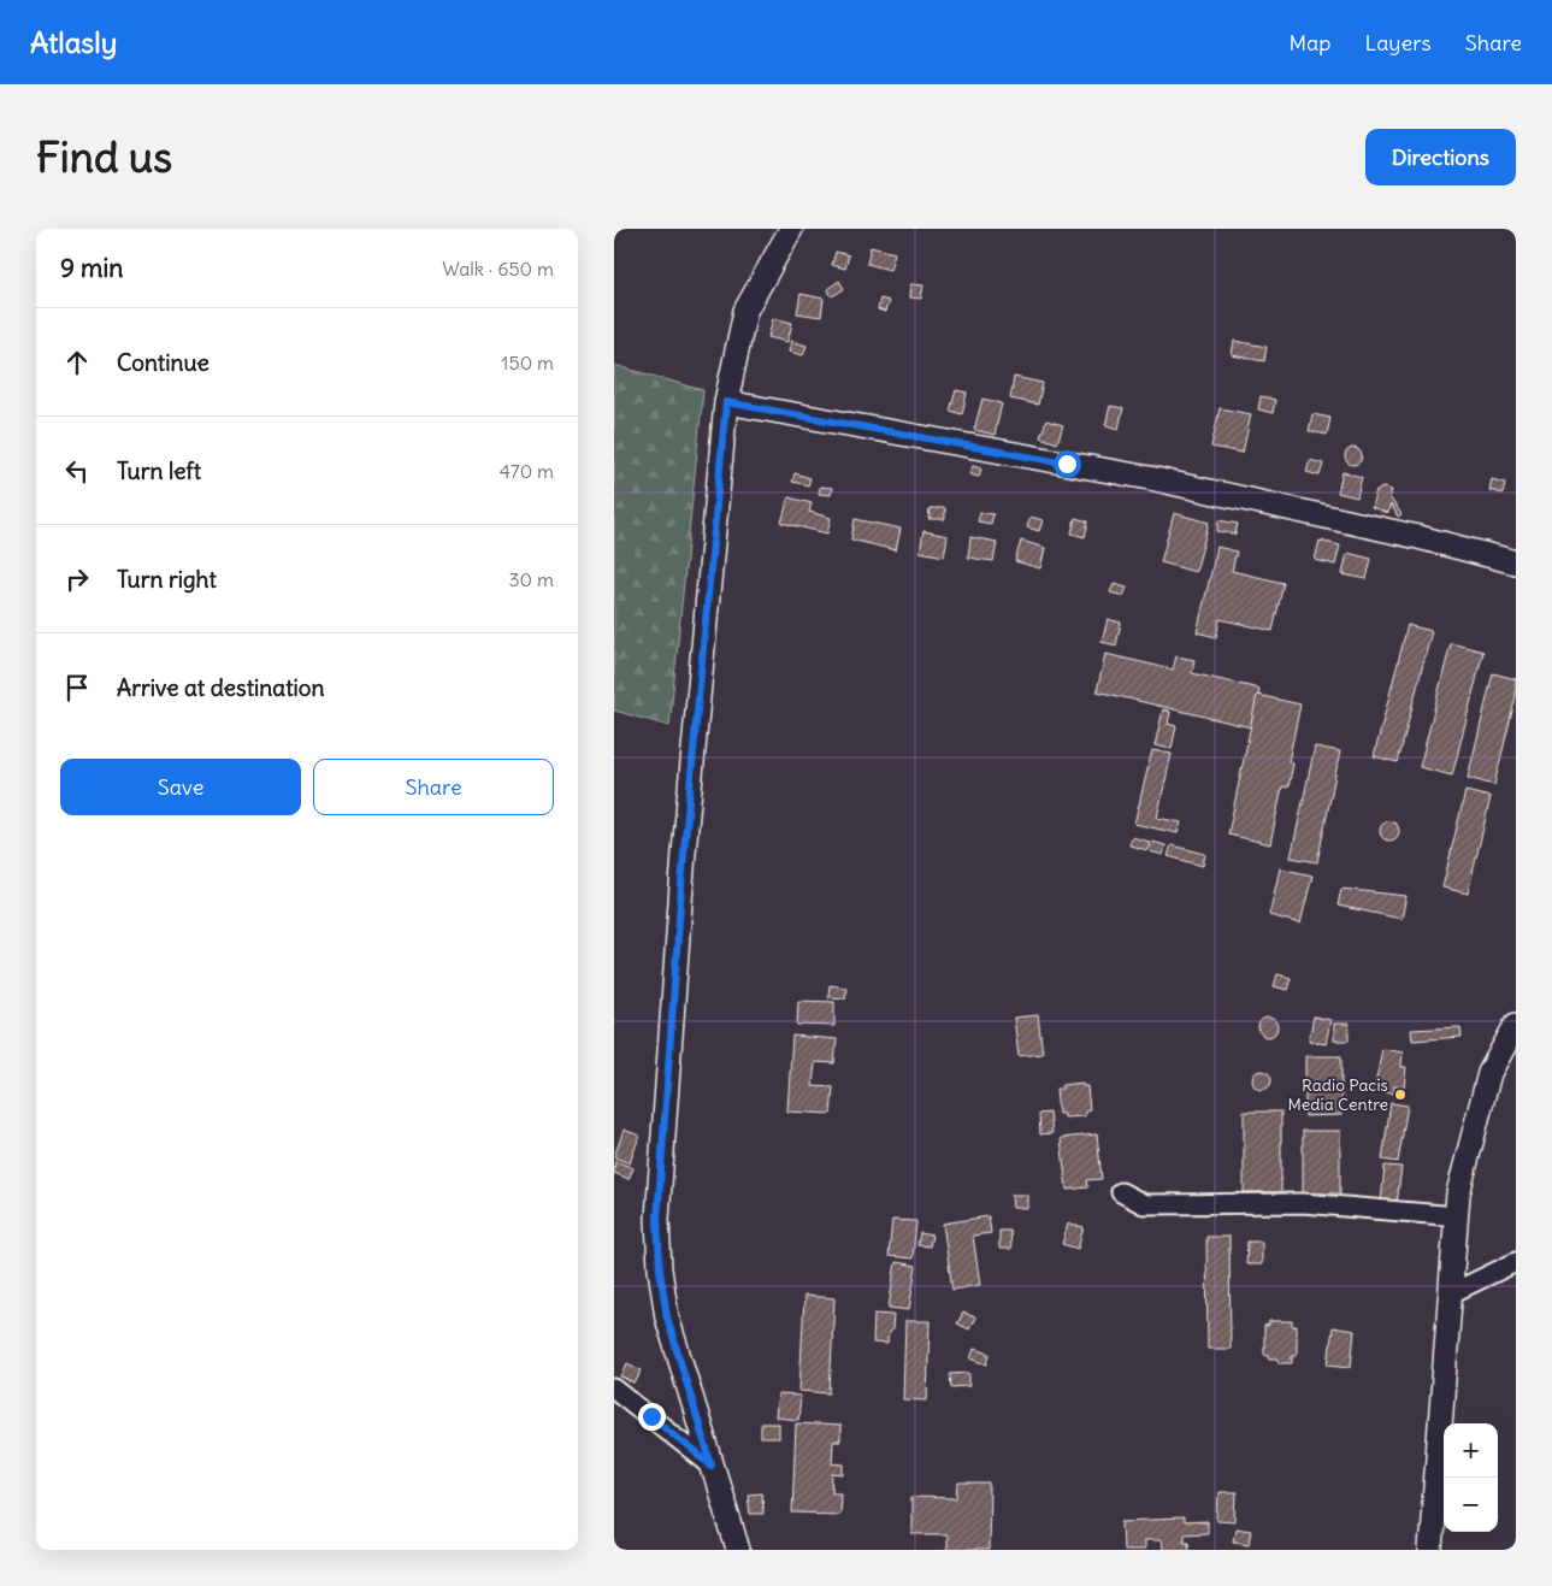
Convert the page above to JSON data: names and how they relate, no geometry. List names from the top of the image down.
{
  "places": ["Radio Pacis Media Centre"],
  "page": {
    "header": "Atlasly",
    "nav": ["Map", "Layers", "Share"],
    "buttons": [
      "Directions",
      ["Save", "Share"]
    ],
    "title": "Find us",
    "heading": ["9 min", "Walk · 650 m"],
    "list": [
      ["Continue", "150 m"],
      ["Turn left", "470 m"],
      ["Turn right", "30 m"],
      "Arrive at destination"
    ],
    "map_buttons": ["+", "−"]
  }
}
